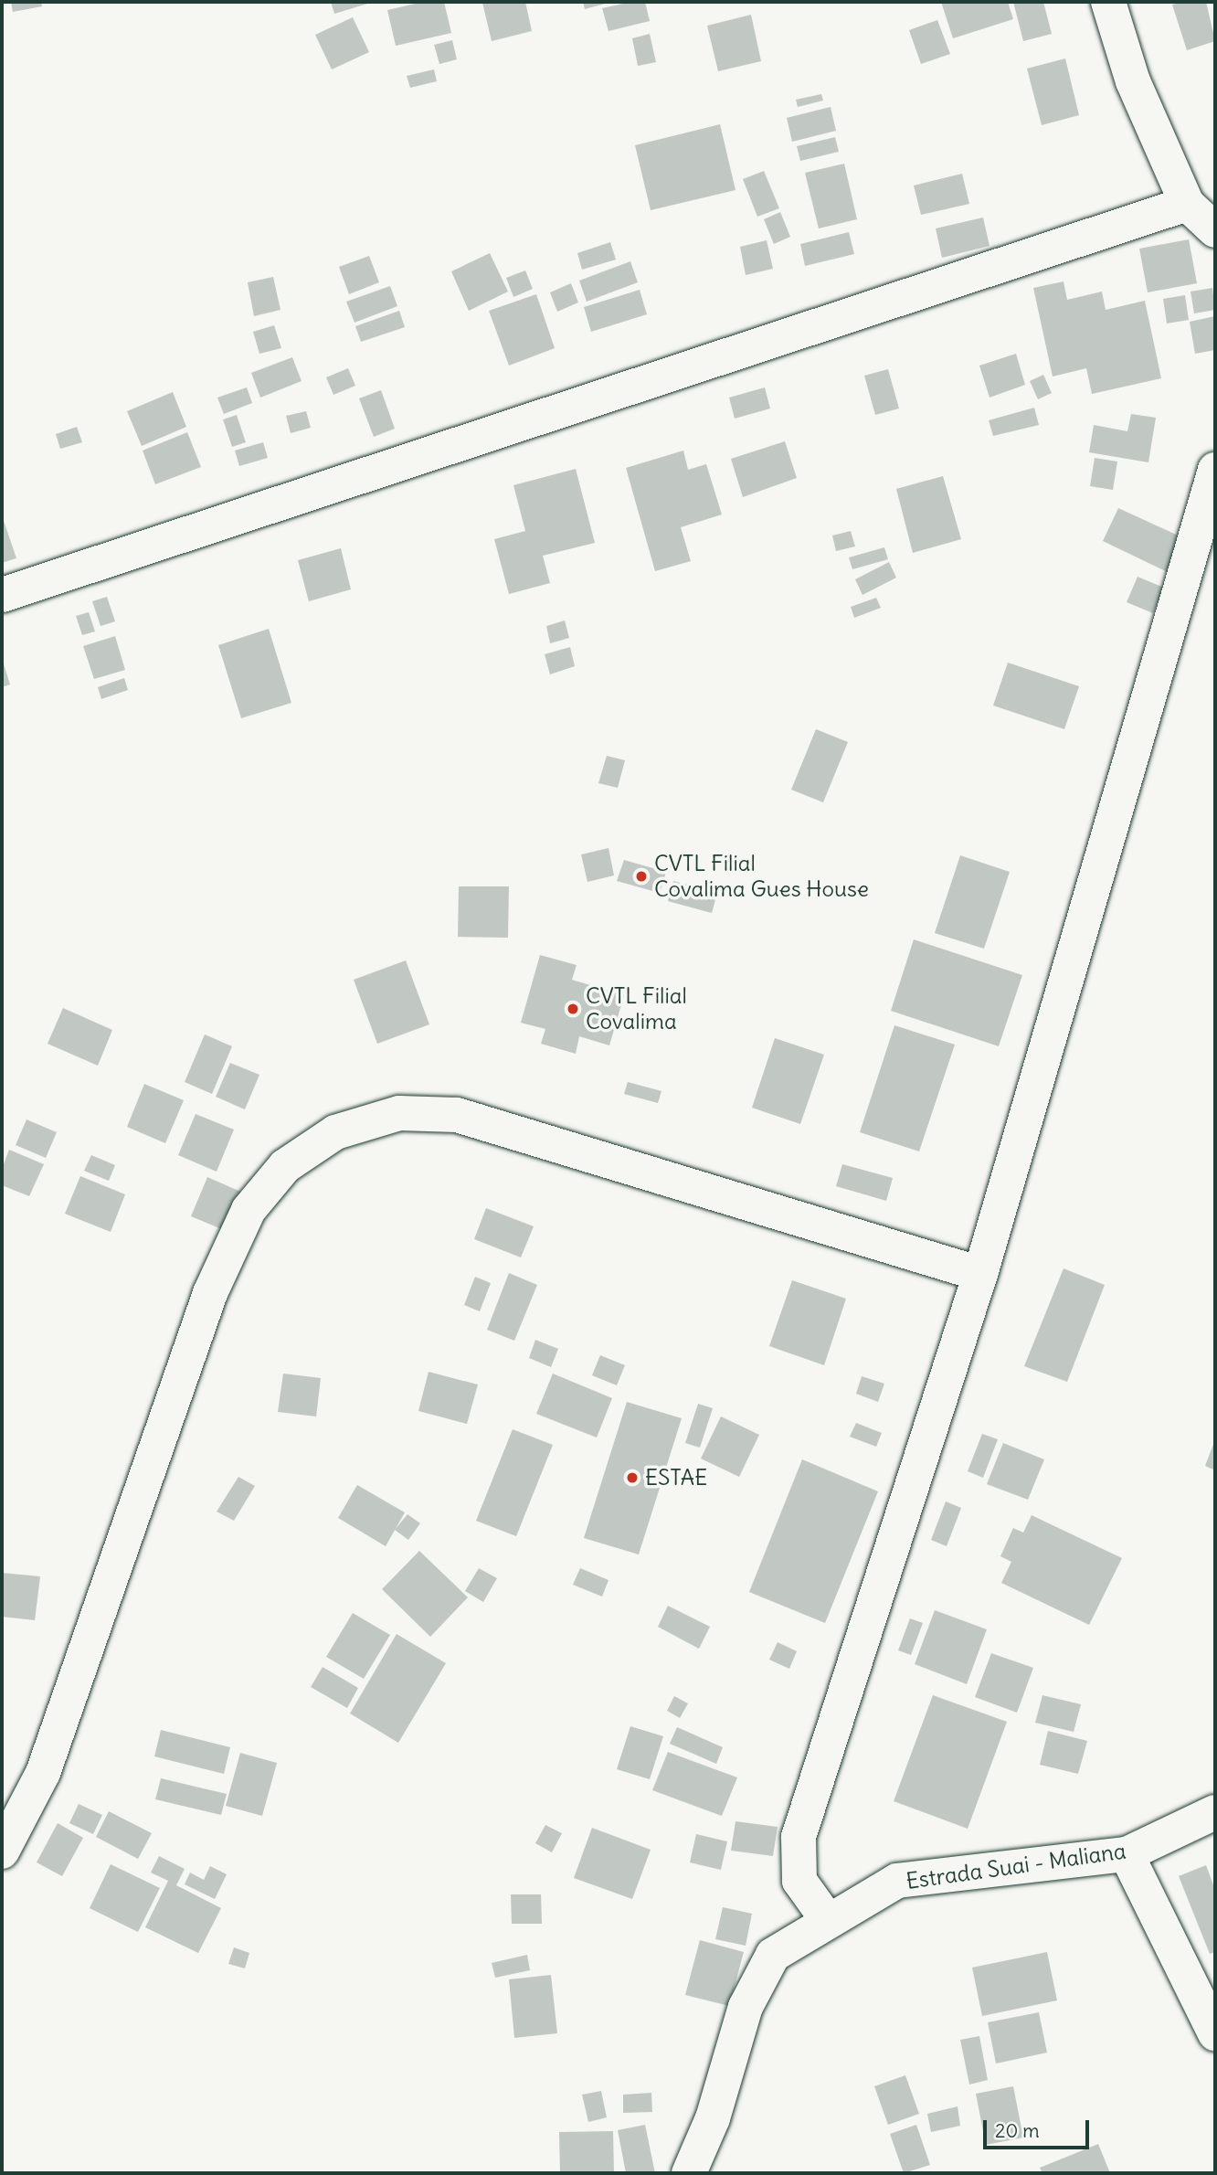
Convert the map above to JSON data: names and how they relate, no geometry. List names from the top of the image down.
{
  "streets": {
    "street": ["Estrada Suai - Maliana"]
  },
  "places": ["CVTL Filial Covalima Gues House", "CVTL Filial Covalima", "ESTAE"],
  "scale_bar": "20 m"
}
